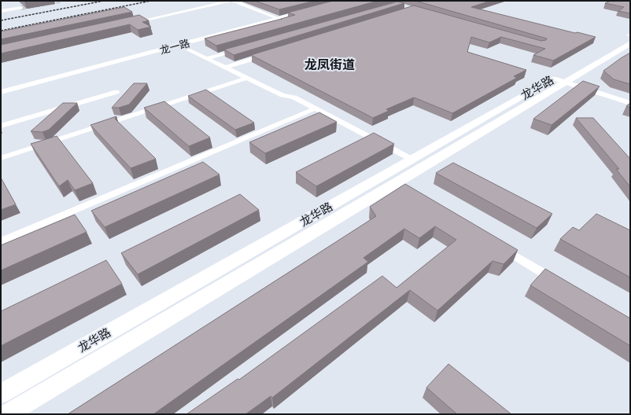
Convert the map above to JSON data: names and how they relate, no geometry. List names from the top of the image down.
{
  "streets": {
    "main road": ["龙华路"],
    "street": ["龙一路"]
  },
  "districts": ["龙凤街道"]
}
